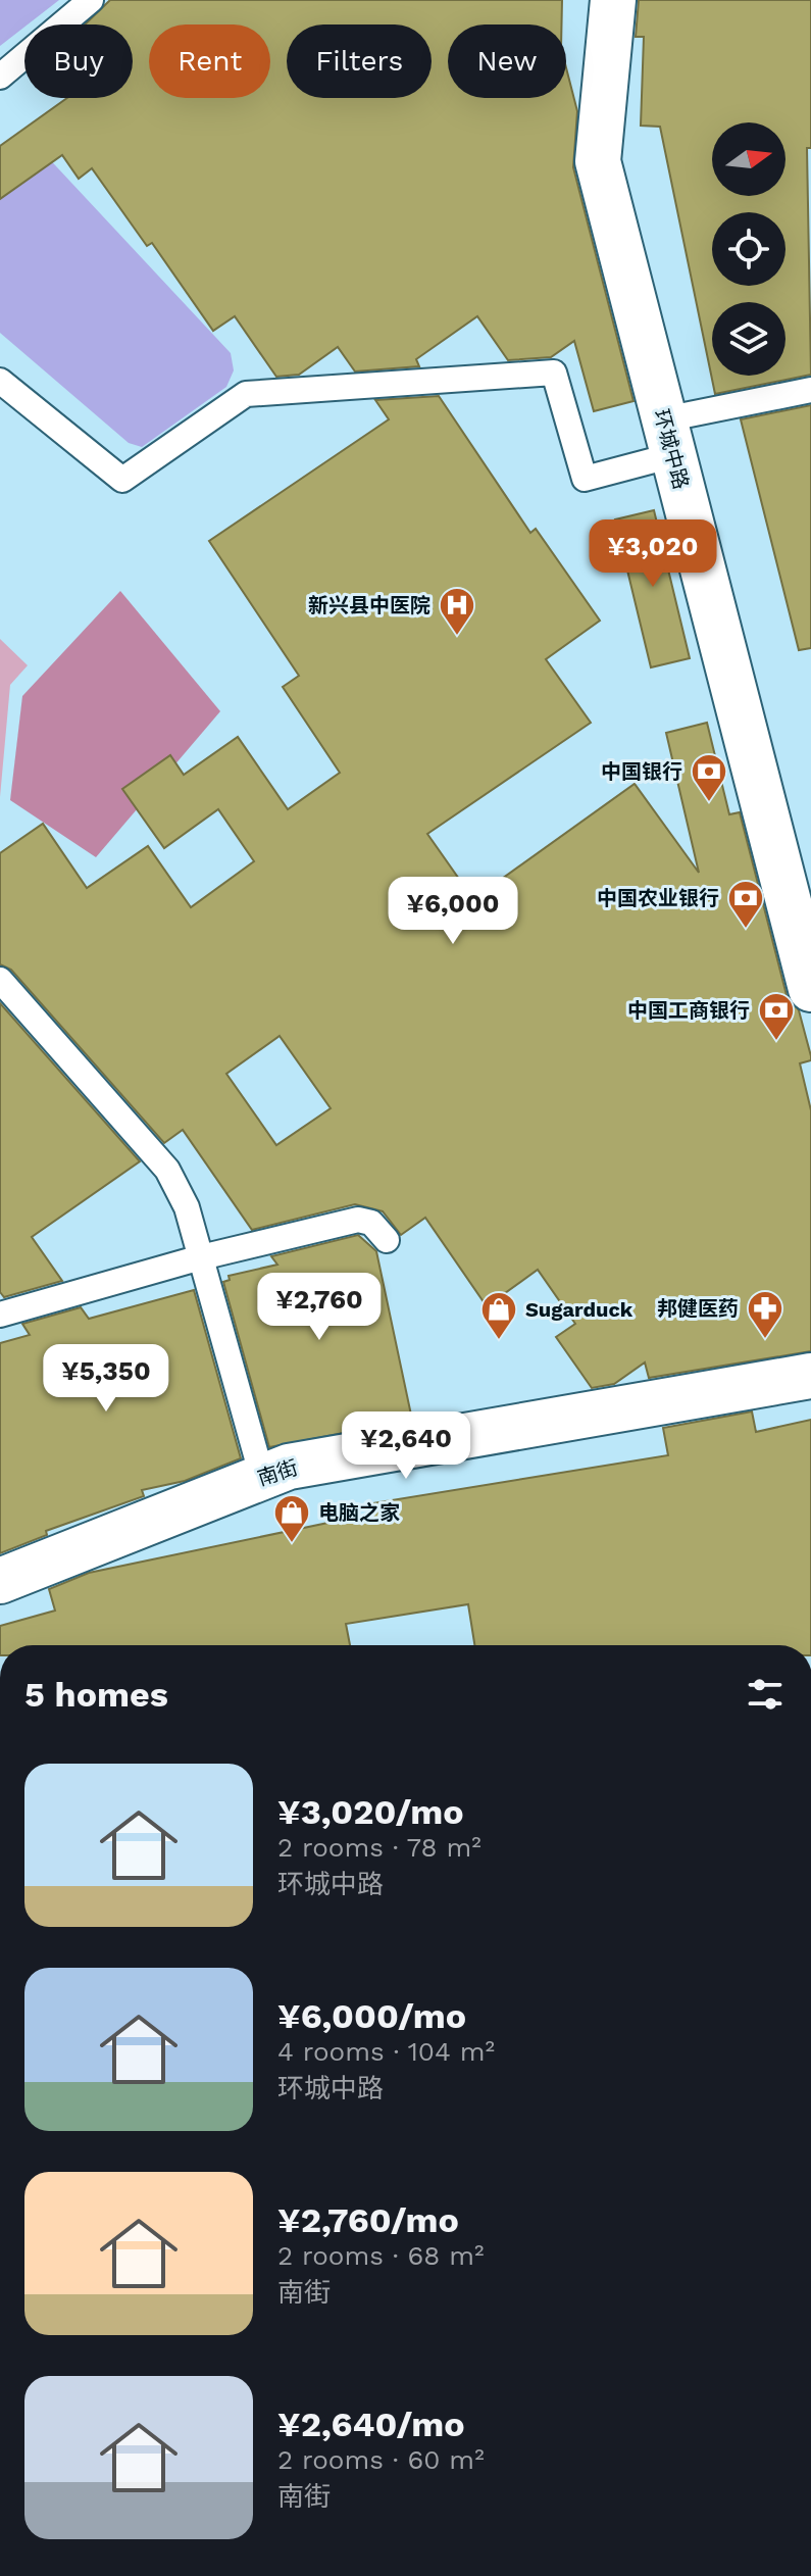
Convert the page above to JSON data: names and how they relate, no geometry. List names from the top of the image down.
{
  "streets": {
    "street": ["环城中路", "南街"]
  },
  "places": {
    "hospital": ["新兴县中医院"],
    "bank": ["中国银行", "中国农业银行", "中国工商银行"],
    "pharmacy": ["邦健医药"],
    "shop": ["Sugarduck", "电脑之家"]
  },
  "north": "right",
  "page": {
    "chip": [
      "Buy",
      "Rent",
      "Filters",
      "New"
    ],
    "price": [
      "¥3,020",
      "¥6,000",
      "¥2,760",
      "¥5,350",
      "¥2,640"
    ],
    "heading": "5 homes",
    "list": [
      {
        "name": "¥3,020/mo",
        "note": "2 rooms · 78 m² · 环城中路"
      },
      {
        "name": "¥6,000/mo",
        "note": "4 rooms · 104 m² · 环城中路"
      },
      {
        "name": "¥2,760/mo",
        "note": "2 rooms · 68 m² · 南街"
      },
      {
        "name": "¥2,640/mo",
        "note": "2 rooms · 60 m² · 南街"
      }
    ]
  }
}
